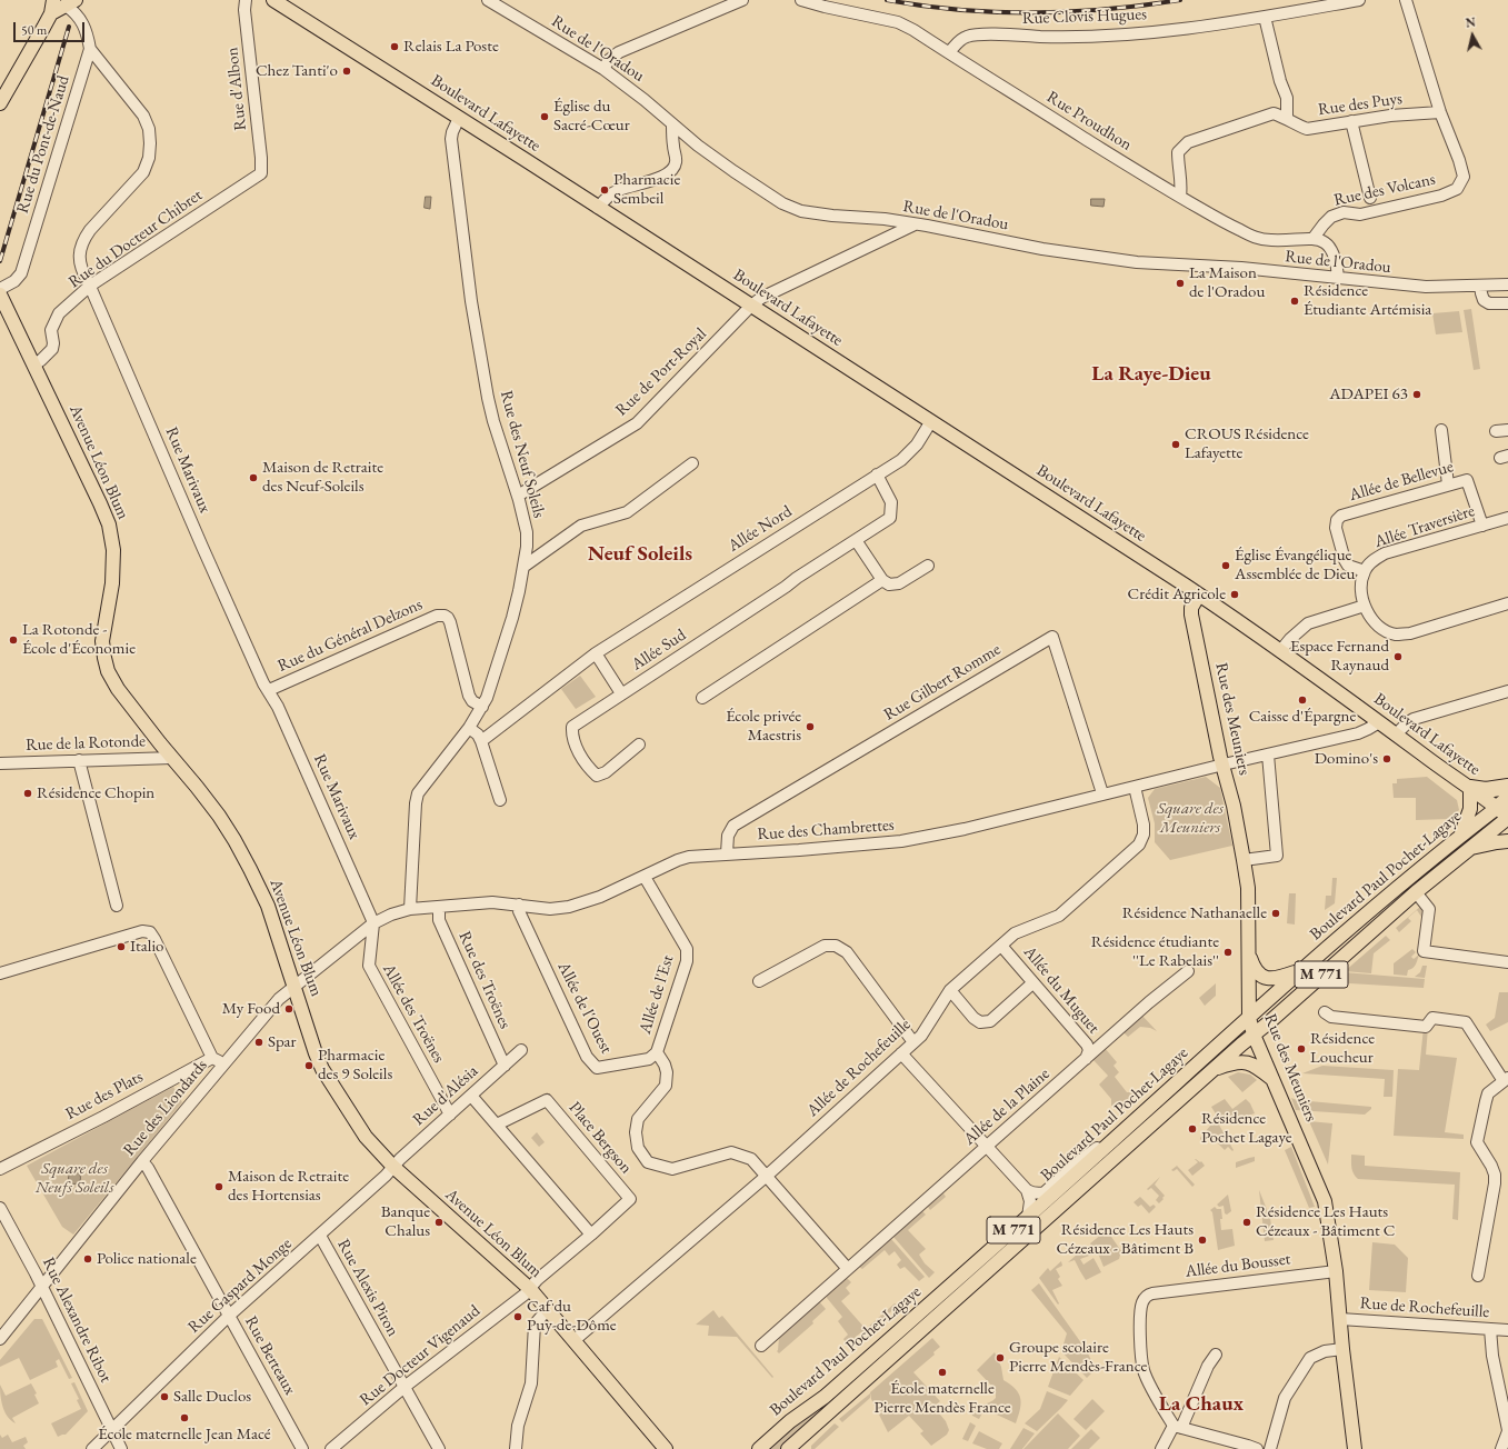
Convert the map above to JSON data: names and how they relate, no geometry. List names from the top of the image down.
{
  "streets": {
    "main road": [
      "Boulevard Lafayette",
      "Avenue Léon Blum",
      "Rue des Meuniers",
      "Boulevard Paul Pochet-Lagaye",
      "M 771"
    ],
    "street": [
      "Rue Clovis Hugues",
      "Rue de l'Oradou",
      "Rue d'Albon",
      "Rue des Puys",
      "Rue Proudhon",
      "Rue du Pont-de-Naud",
      "Rue des Volcans",
      "Rue du Docteur Chibret",
      "Rue de Port-Royal",
      "Rue des Neuf Soleils",
      "Rue Marivaux",
      "Allée de Bellevue",
      "Allée Traversière",
      "Allée Nord",
      "Rue du Général Delzons",
      "Allée Sud",
      "Rue Gilbert Romme",
      "Rue de la Rotonde",
      "Rue des Chambrettes",
      "Rue des Troënes",
      "Allée du Muguet",
      "Allée de l'Est",
      "Allée de l'Ouest",
      "Allée des Troënes",
      "Allée de Rochefeuille",
      "Rue des Plats",
      "Rue d'Alésia",
      "Allée de la Plaine",
      "Rue des Liondards",
      "Place Bergson",
      "Allée du Bousset",
      "Rue Gaspard Monge",
      "Rue Alexis Piron",
      "Rue de Rochefeuille",
      "Rue Alexandre Ribot",
      "Rue Berteaux",
      "Rue Docteur Vigenaud"
    ]
  },
  "crossings": [
    ["Rue Clovis Hugues", "Rue Proudhon"],
    ["Rue de l'Oradou", "Rue de Port-Royal"],
    ["Rue d'Albon", "Rue du Docteur Chibret"],
    ["Rue des Puys", "Rue Proudhon"],
    ["Rue des Puys", "Rue des Volcans"],
    ["Boulevard Lafayette", "Rue de Port-Royal"],
    ["Boulevard Lafayette", "Rue des Neuf Soleils"],
    ["Boulevard Lafayette", "Allée Nord"],
    ["Boulevard Lafayette", "Rue des Meuniers"],
    ["Boulevard Lafayette", "Rue des Chambrettes"],
    ["Boulevard Lafayette", "Boulevard Paul Pochet-Lagaye"],
    ["Rue Proudhon", "Rue des Volcans"],
    ["Rue du Pont-de-Naud", "Rue Marivaux"],
    ["Rue du Docteur Chibret", "Avenue Léon Blum"],
    ["Rue du Docteur Chibret", "Rue Marivaux"],
    ["Rue de Port-Royal", "Rue des Neuf Soleils"],
    ["Rue des Neuf Soleils", "Rue du Général Delzons"],
    ["Rue des Neuf Soleils", "Rue des Chambrettes"],
    ["Avenue Léon Blum", "Rue de la Rotonde"],
    ["Avenue Léon Blum", "Rue des Chambrettes"],
    ["Avenue Léon Blum", "Allée de Rochefeuille"],
    ["Avenue Léon Blum", "Rue d'Alésia"],
    ["Avenue Léon Blum", "Rue des Liondards"],
    ["Avenue Léon Blum", "Place Bergson"],
    ["Avenue Léon Blum", "Rue Gaspard Monge"],
    ["Avenue Léon Blum", "Rue Docteur Vigenaud"],
    ["Rue Marivaux", "Rue du Général Delzons"],
    ["Rue Marivaux", "Rue des Chambrettes"],
    ["Rue Marivaux", "Allée des Troënes"],
    ["Allée de Bellevue", "Allée Traversière"],
    ["Allée Nord", "Allée Sud"],
    ["Rue Gilbert Romme", "Rue des Chambrettes"],
    ["Rue des Meuniers", "Rue des Chambrettes"],
    ["Rue des Meuniers", "Boulevard Paul Pochet-Lagaye"],
    ["Rue des Meuniers", "Allée du Bousset"],
    ["Rue des Meuniers", "Rue de Rochefeuille"],
    ["Rue des Chambrettes", "Rue des Troënes"],
    ["Rue des Chambrettes", "Allée de l'Est"],
    ["Rue des Chambrettes", "Allée de l'Ouest"],
    ["Rue des Chambrettes", "Allée des Troënes"],
    ["Rue des Chambrettes", "Allée de Rochefeuille"],
    ["Rue des Chambrettes", "Rue des Liondards"],
    ["Rue des Troënes", "Rue d'Alésia"],
    ["Allée du Muguet", "Allée de Rochefeuille"],
    ["Allée du Muguet", "Allée de la Plaine"],
    ["Allée de l'Est", "Allée de l'Ouest"],
    ["Allée des Troënes", "Rue d'Alésia"],
    ["Rue d'Alésia", "Rue Gaspard Monge"],
    ["Rue des Liondards", "Rue Alexandre Ribot"],
    ["Rue des Liondards", "Rue Berteaux"],
    ["Place Bergson", "Rue Docteur Vigenaud"],
    ["Rue Gaspard Monge", "Rue Alexis Piron"],
    ["Rue Gaspard Monge", "Rue Alexandre Ribot"],
    ["Rue Gaspard Monge", "Rue Berteaux"],
    ["Rue Alexis Piron", "Rue Docteur Vigenaud"]
  ],
  "districts": ["La Raye-Dieu", "Neuf Soleils", "La Chaux"],
  "parks": ["Square des Meuniers", "Square des Neufs Soleils"],
  "places": [
    "Relais La Poste",
    "Chez Tanti'o",
    "Église du Sacré-Cœur",
    "Pharmacie Sembeil",
    "La Maison de l'Oradou",
    "Résidence Étudiante Artémisia",
    "ADAPEI 63",
    "CROUS Résidence Lafayette",
    "Maison de Retraite des Neuf-Soleils",
    "Église Évangélique Assemblée de Dieu",
    "Crédit Agricole",
    "La Rotonde - École d'Économie",
    "Espace Fernand Raynaud",
    "Caisse d'Épargne",
    "École privée Maestris",
    "Domino's",
    "Résidence Chopin",
    "Résidence Nathanaelle",
    "Italio",
    "Résidence étudiante ''Le Rabelais''",
    "My Food",
    "Spar",
    "Résidence Loucheur",
    "Pharmacie des 9 Soleils",
    "Résidence Pochet Lagaye",
    "Maison de Retraite des Hortensias",
    "Banque Chalus",
    "Résidence Les Hauts Cézeaux - Bâtiment C",
    "Résidence Les Hauts Cézeaux - Bâtiment B",
    "Police nationale",
    "Caf du Puy-de-Dôme",
    "Groupe scolaire Pierre Mendès-France",
    "École maternelle Pierre Mendès France",
    "Salle Duclos",
    "École maternelle Jean Macé"
  ],
  "scale_bar": "50 m",
  "north": "top"
}
